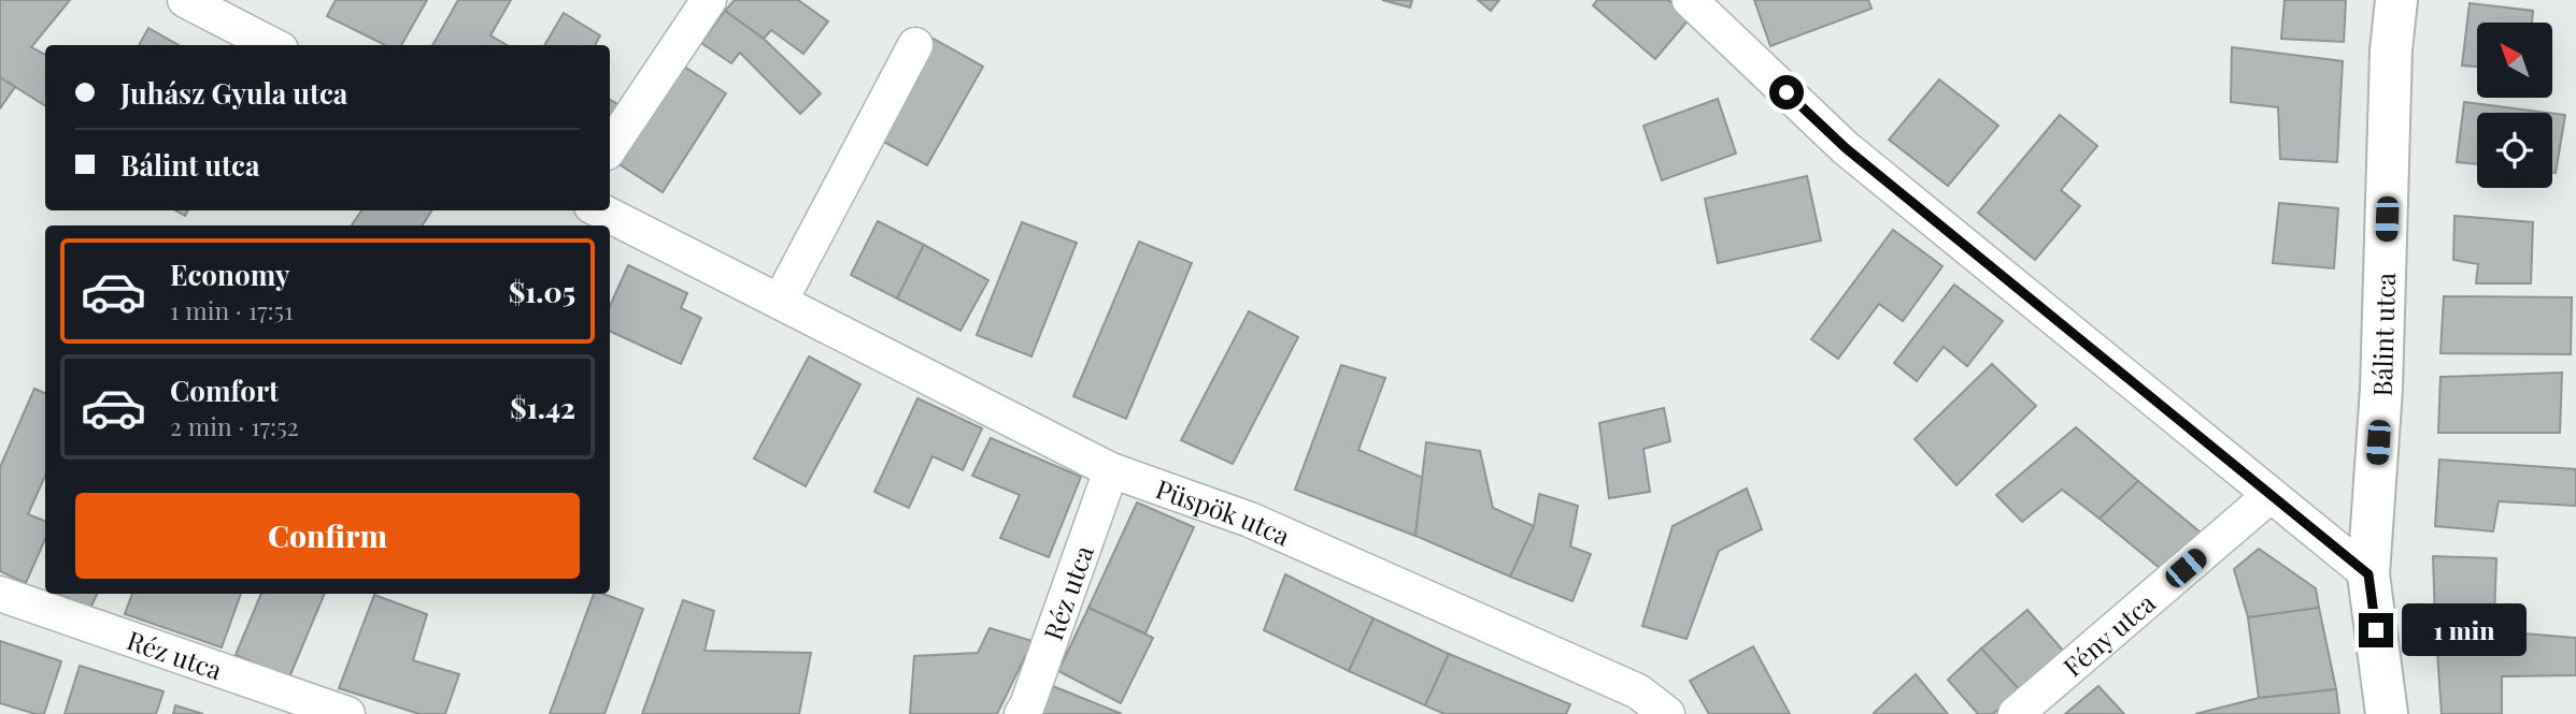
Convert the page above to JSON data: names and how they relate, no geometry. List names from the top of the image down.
{
  "streets": {
    "street": [
      "Bálint utca",
      "Püspök utca",
      "Réz utca",
      "Fény utca"
    ]
  },
  "crossings": [
    ["Püspök utca", "Réz utca"]
  ],
  "north": "top left",
  "page": {
    "banner": ["Juhász Gyula utca", "Bálint utca"],
    "list": [
      {
        "name": "Economy",
        "note": "1 min · 17:51",
        "value": "$1.05"
      },
      {
        "name": "Comfort",
        "note": "2 min · 17:52",
        "value": "$1.42"
      }
    ],
    "buttons": "Confirm",
    "bubble": "1 min"
  }
}
